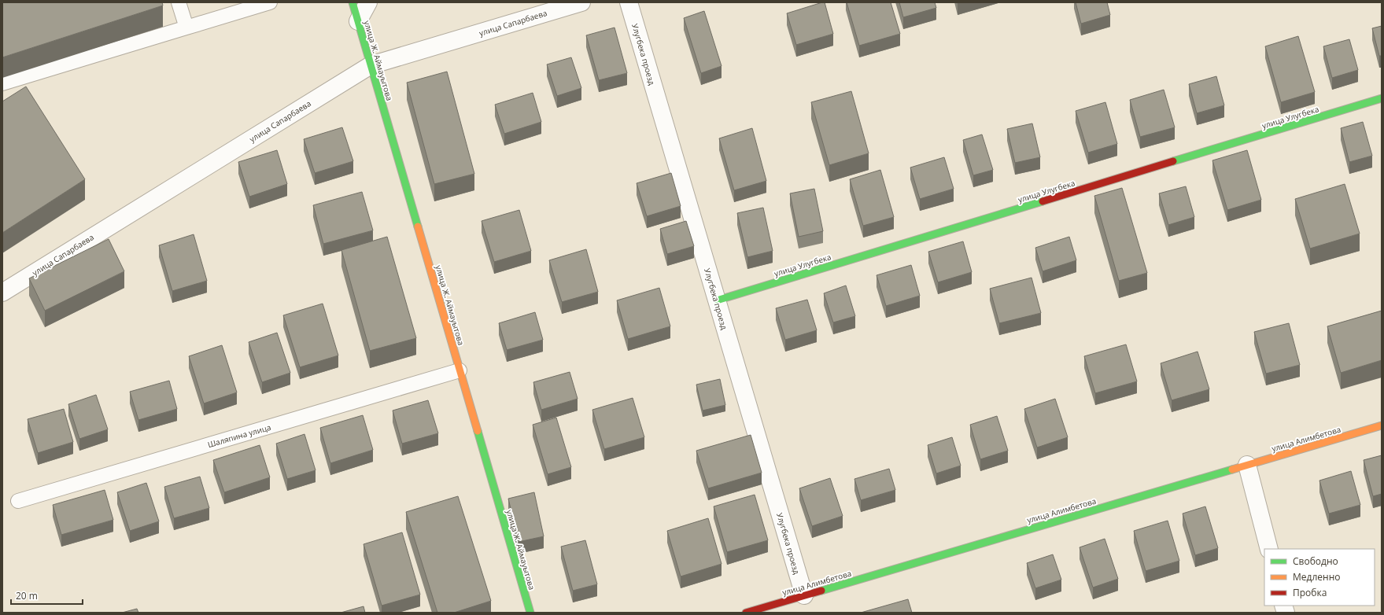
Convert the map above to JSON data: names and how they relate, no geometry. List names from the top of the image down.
{
  "streets": {
    "street": [
      "улица Сапарбаева",
      "Улугбека проезд",
      "улица Ж. Аймауытова",
      "улица Улугбека",
      "улица Алимбетова"
    ],
    "lane": ["Шаляпина улица"]
  },
  "crossings": [
    ["улица Сапарбаева", "улица Ж. Аймауытова"],
    ["Улугбека проезд", "улица Улугбека"],
    ["Улугбека проезд", "улица Алимбетова"],
    ["улица Ж. Аймауытова", "Шаляпина улица"]
  ],
  "legend": ["Свободно", "Медленно", "Пробка"],
  "scale_bar": "20 m"
}
